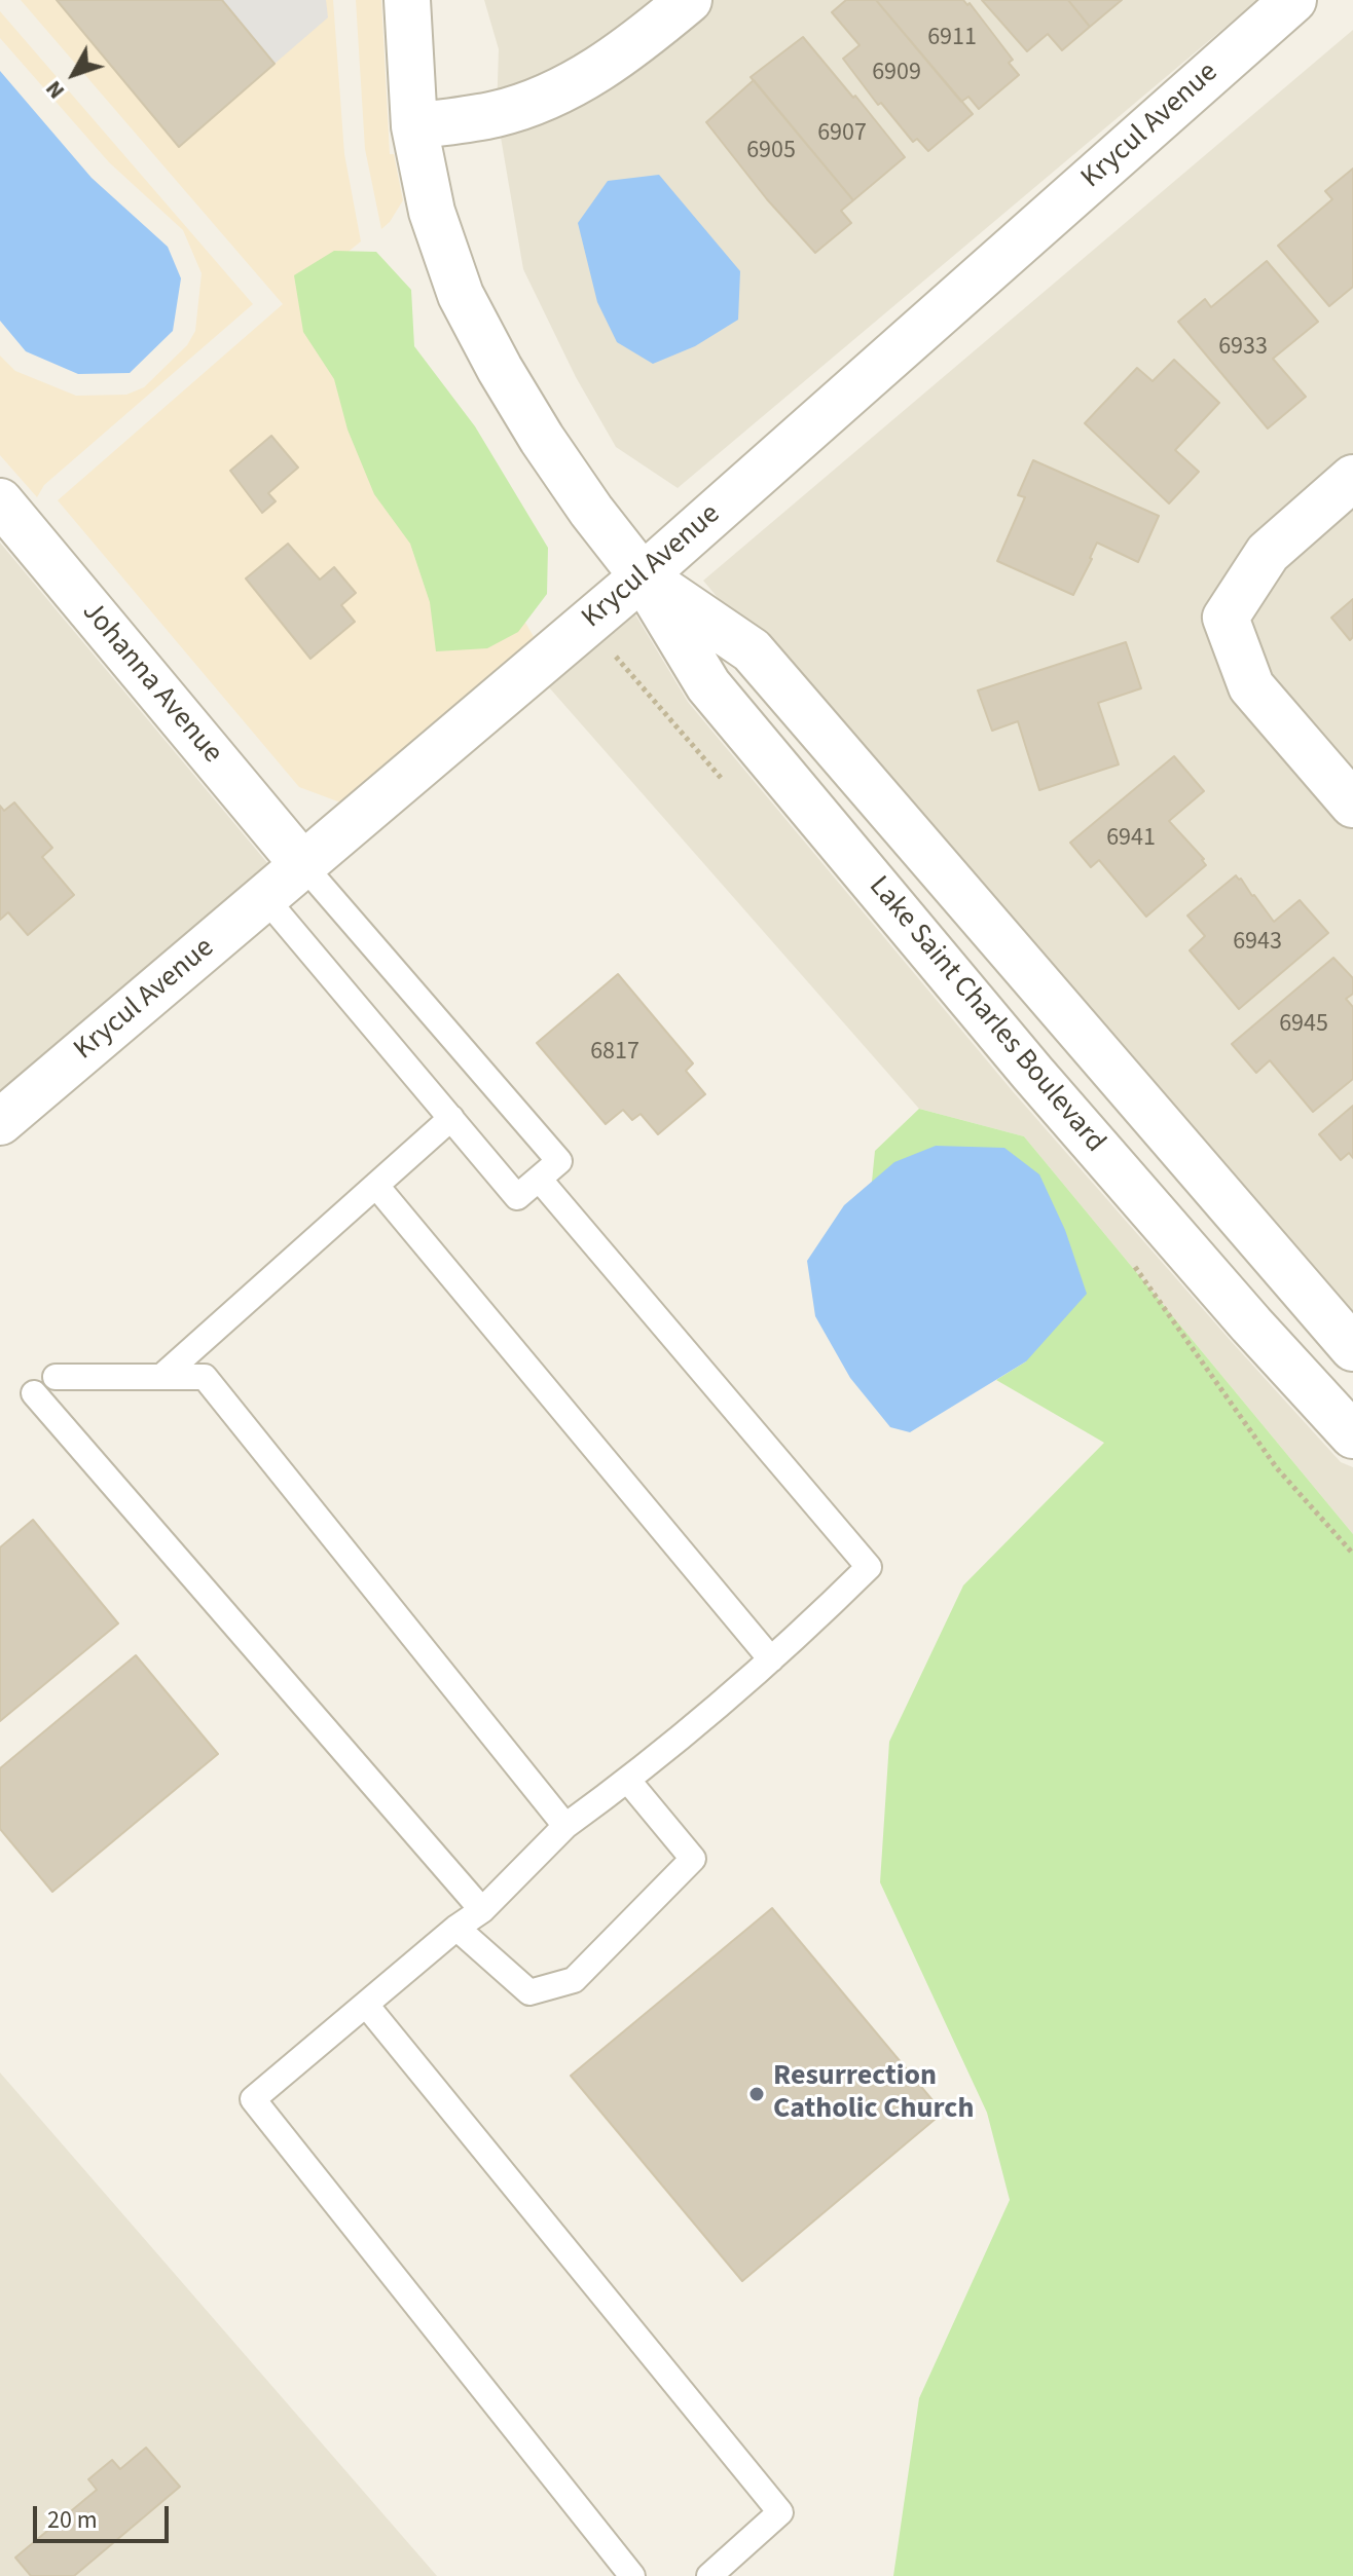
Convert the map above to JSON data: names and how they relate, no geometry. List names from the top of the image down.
{
  "streets": {
    "street": ["Krycul Avenue", "Johanna Avenue", "Lake Saint Charles Boulevard"]
  },
  "crossings": [
    ["Krycul Avenue", "Johanna Avenue"],
    ["Krycul Avenue", "Lake Saint Charles Boulevard"]
  ],
  "places": ["Resurrection Catholic Church"],
  "house_numbers": [
    "6911",
    "6909",
    "6907",
    "6905",
    "6933",
    "6941",
    "6943",
    "6945",
    "6817"
  ],
  "scale_bar": "20 m",
  "north": "bottom left"
}
